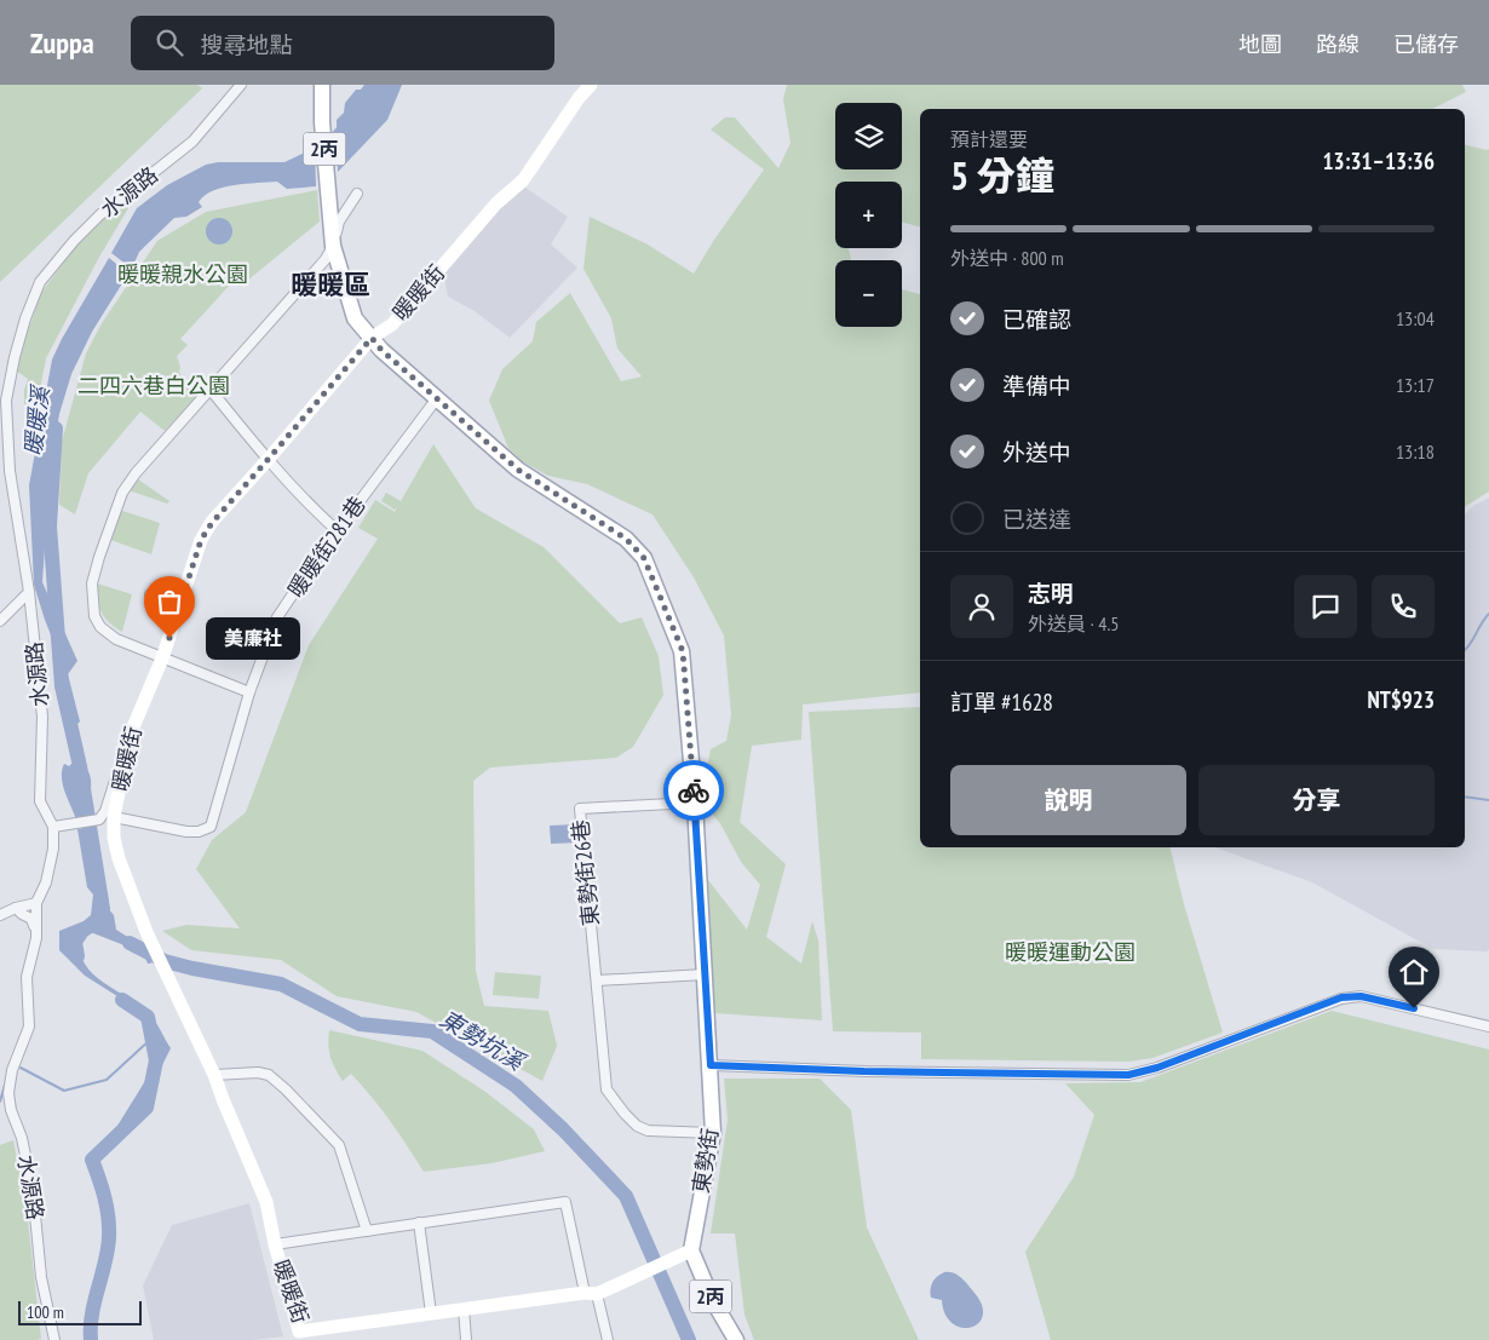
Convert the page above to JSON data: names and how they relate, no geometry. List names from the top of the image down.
{
  "streets": {
    "main road": ["2丙", "東勢街"],
    "street": [
      "水源路",
      "暖暖街",
      "暖暖街281巷",
      "東勢街26巷"
    ]
  },
  "crossings": [
    ["2丙", "暖暖街"],
    ["2丙", "東勢街"],
    ["暖暖街", "暖暖街281巷"],
    ["暖暖街", "東勢街"],
    ["暖暖街281巷", "東勢街"],
    ["東勢街26巷", "東勢街"]
  ],
  "districts": ["暖暖區"],
  "water": ["暖暖溪", "東勢坑溪"],
  "parks": ["暖暖親水公園", "二四六巷白公園", "暖暖運動公園"],
  "places": ["美廉社"],
  "scale_bar": "100 m",
  "page": {
    "header": "Zuppa",
    "search": "搜尋地點",
    "nav": ["地圖", "路線", "已儲存"],
    "map_buttons": ["+", "−"],
    "heading": ["5 分鐘", "預計還要", "13:31–13:36"],
    "panel": [
      "志明",
      "外送員 · 4.5",
      "訂單 #1628",
      "NT$923"
    ],
    "bar": "外送中 · 800 m",
    "list": [
      ["已確認", "13:04"],
      ["準備中", "13:17"],
      ["外送中", "13:18"],
      "已送達"
    ],
    "bubble": "美廉社",
    "buttons": ["說明", "分享"],
    "scale": "100 m"
  }
}
